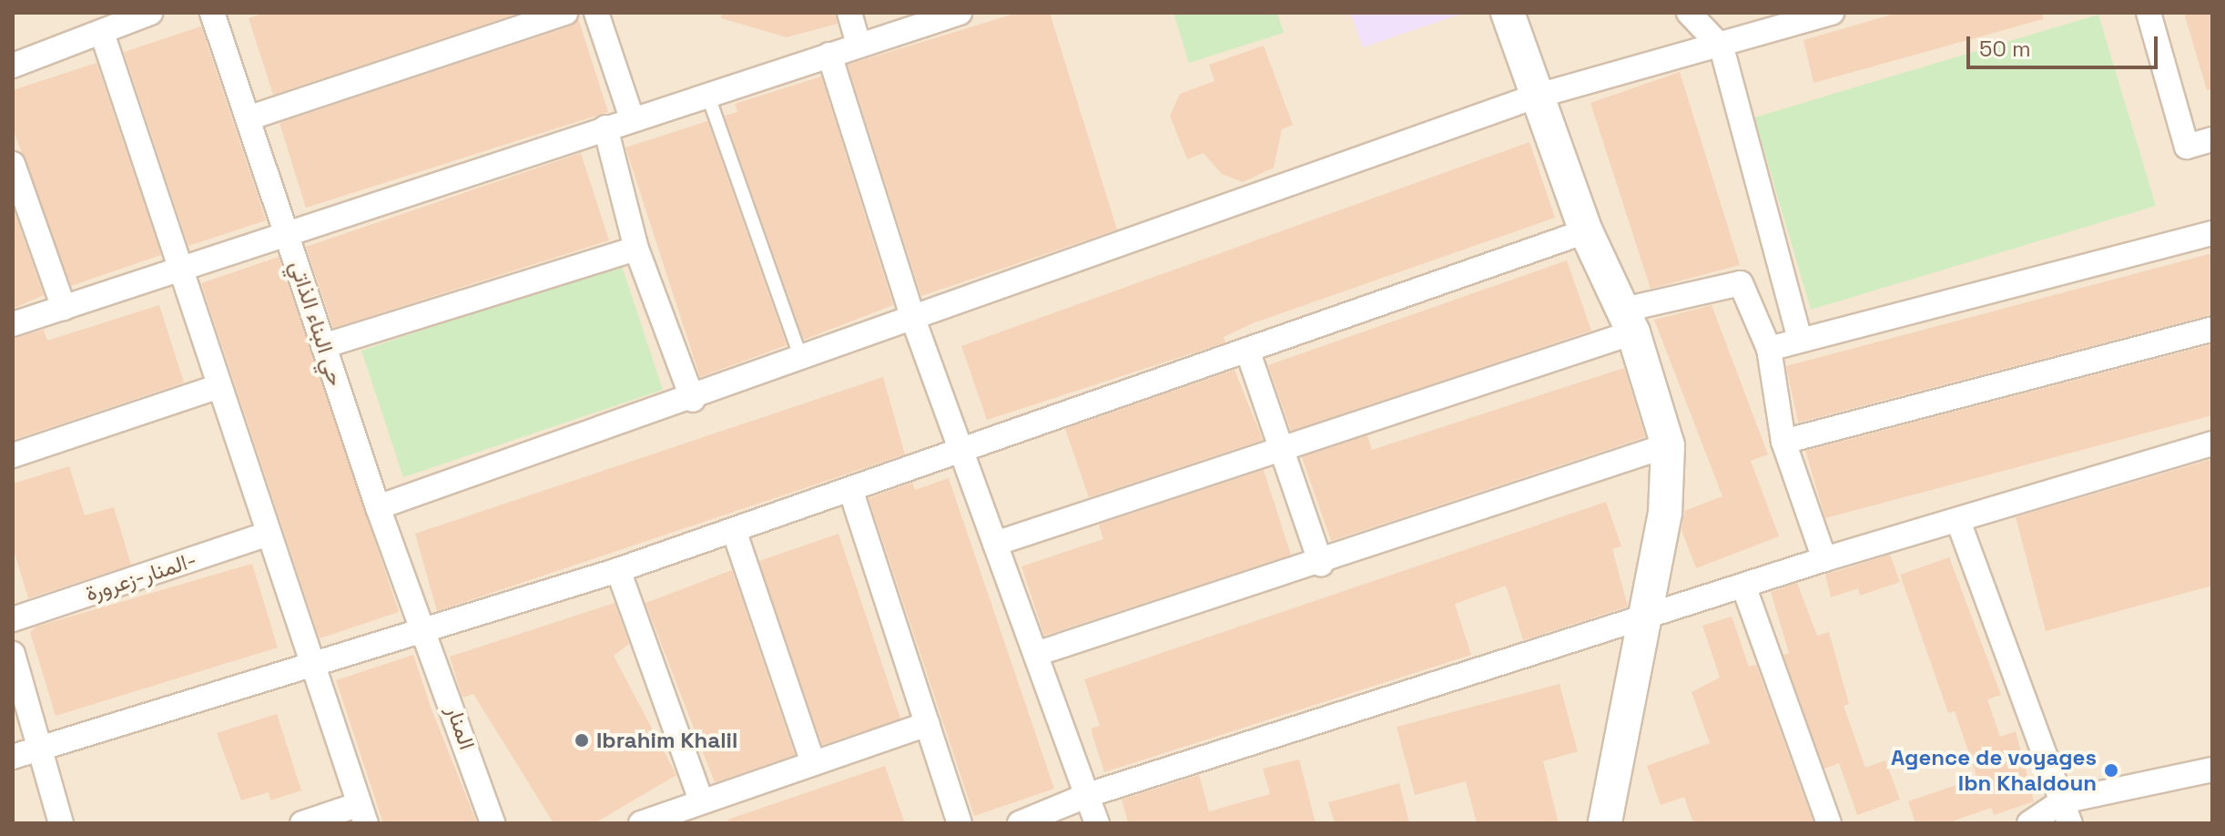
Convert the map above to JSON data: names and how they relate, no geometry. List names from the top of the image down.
{
  "streets": {
    "street": ["حي البناء الذاتي", "المنار-زعرورة-", "المنار"]
  },
  "crossings": [
    ["حي البناء الذاتي", "المنار"]
  ],
  "places": ["Ibrahim Khalil", "Agence de voyages Ibn Khaldoun"],
  "scale_bar": "50 m"
}
